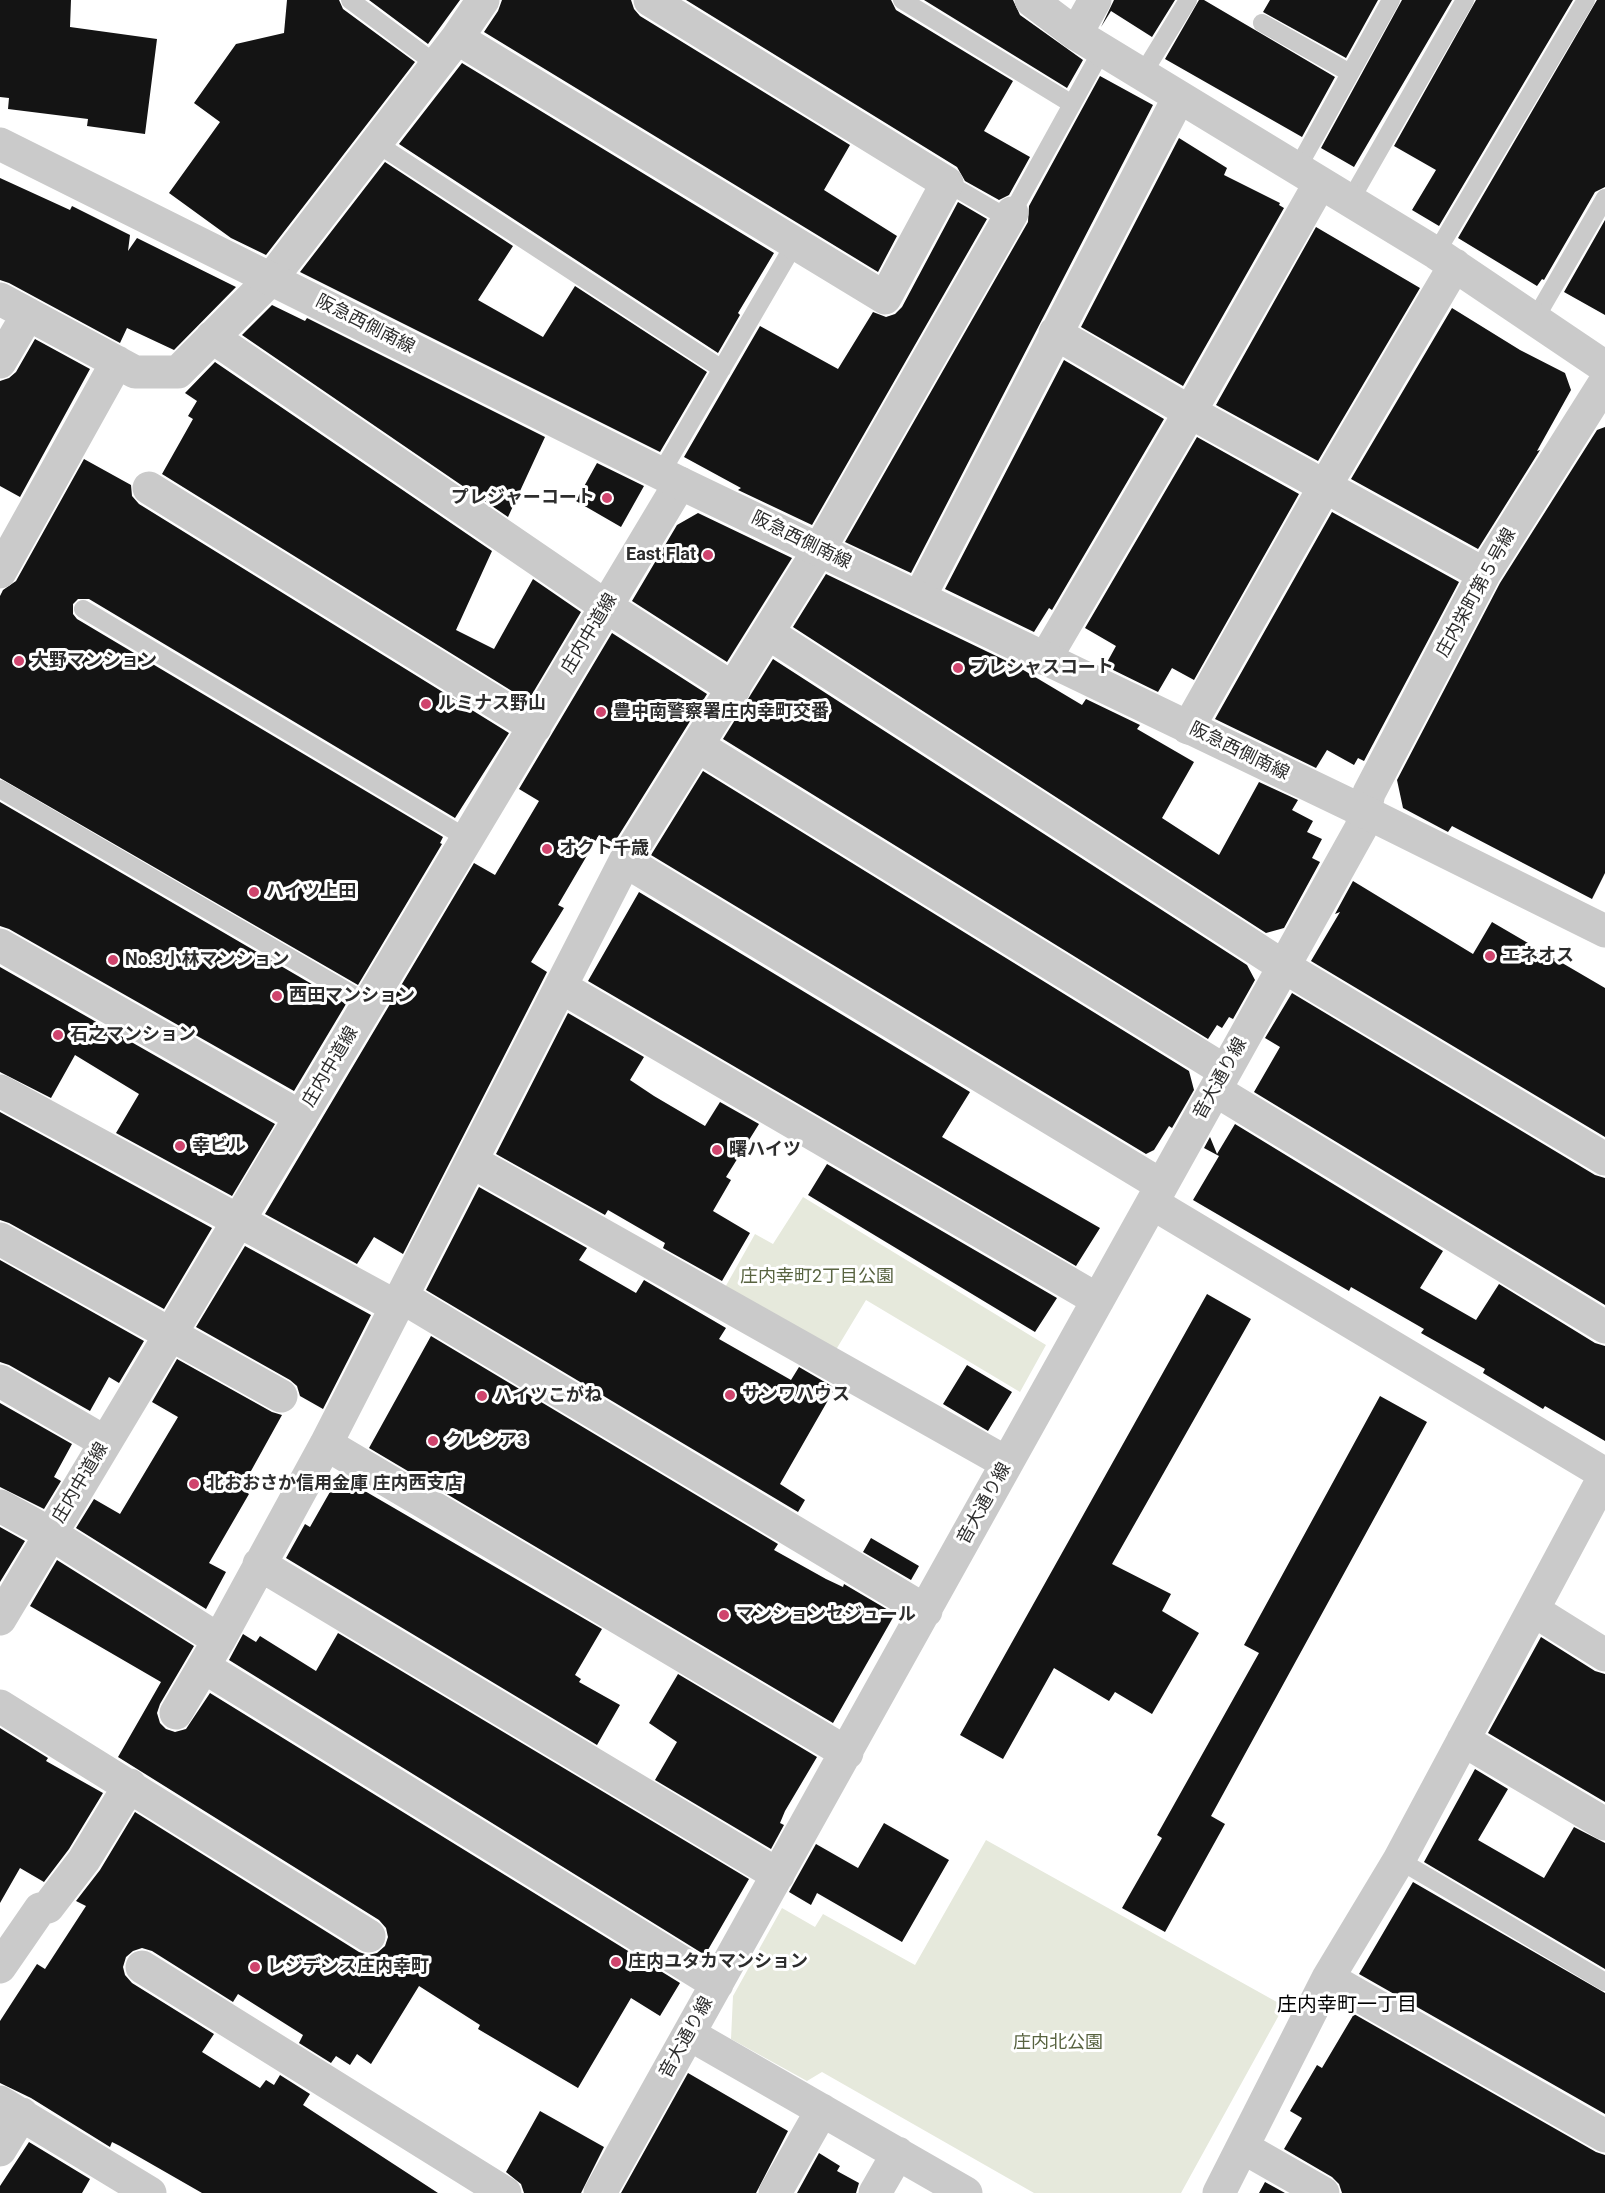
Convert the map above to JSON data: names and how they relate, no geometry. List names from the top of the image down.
{
  "streets": {
    "street": [
      "阪急西側南線",
      "庄内栄町第５号線",
      "庄内中道線",
      "音大通り線"
    ]
  },
  "crossings": [
    ["阪急西側南線", "庄内栄町第５号線"],
    ["阪急西側南線", "庄内中道線"],
    ["阪急西側南線", "音大通り線"],
    ["庄内栄町第５号線", "音大通り線"]
  ],
  "districts": ["庄内幸町一丁目"],
  "parks": ["庄内幸町2丁目公園", "庄内北公園"],
  "places": [
    "プレジャーコート",
    "East Flat",
    "大野マンション",
    "プレシャスコート",
    "ルミナス野山",
    "豊中南警察署庄内幸町交番",
    "オクト千歳",
    "ハイツ上田",
    "エネオス",
    "No.3小林マンション",
    "西田マンション",
    "石之マンション",
    "幸ビル",
    "曙ハイツ",
    "サンワハウス",
    "ハイツこがね",
    "クレシア3",
    "北おおさか信用金庫 庄内西支店",
    "マンションセジュール",
    "庄内ユタカマンション",
    "レジデンス庄内幸町"
  ]
}
